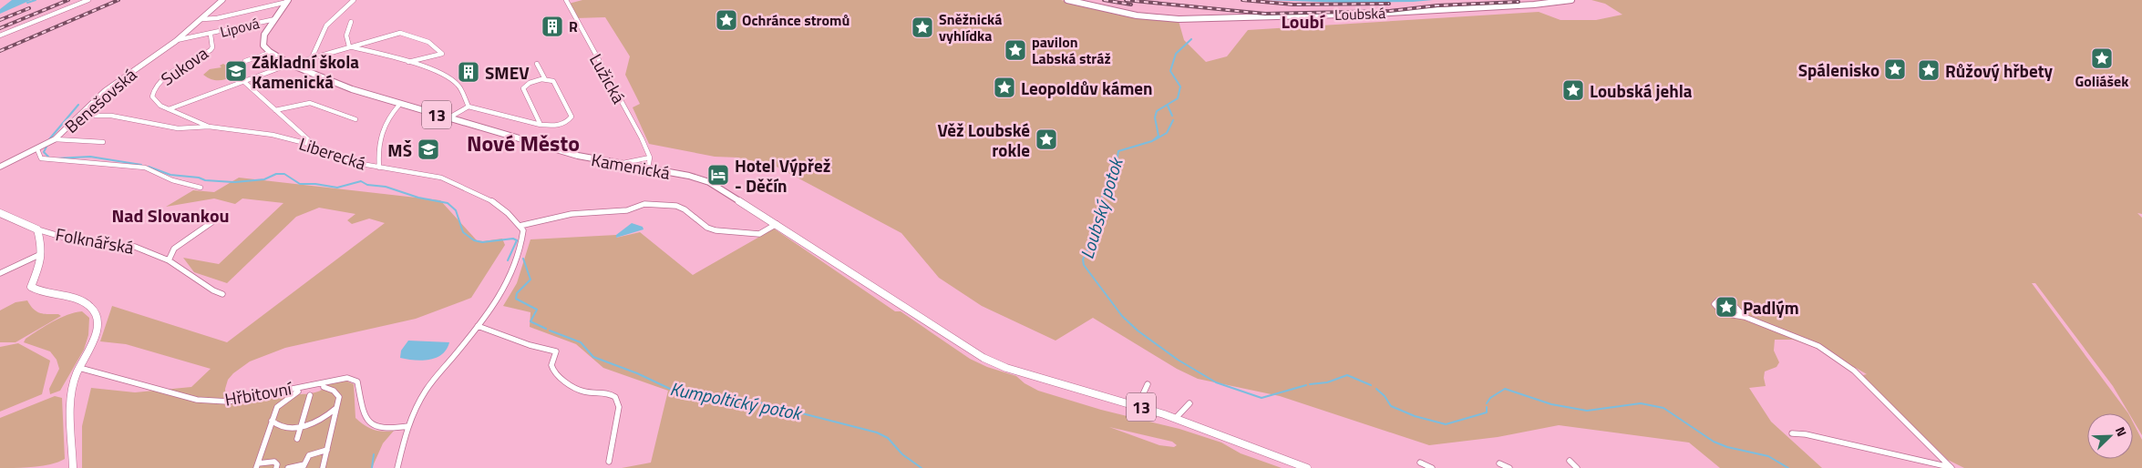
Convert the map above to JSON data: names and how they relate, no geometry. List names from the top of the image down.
{
  "streets": {
    "main road": [
      "Loubská",
      "Benešovská",
      "13",
      "Kamenická",
      "Folknářská"
    ],
    "street": [
      "Lipová",
      "Sukova",
      "Lužická",
      "Liberecká",
      "Hřbitovní"
    ]
  },
  "crossings": [
    ["Lipová", "Sukova"],
    ["Lipová", "Benešovská"],
    ["Sukova", "Liberecká"],
    ["Benešovská", "Liberecká"],
    ["13", "Kamenická"],
    ["Folknářská", "Hřbitovní"]
  ],
  "districts": ["Loubí", "Nové Město", "Nad Slovankou"],
  "water": ["Loubský potok", "Kumpoltický potok"],
  "places": {
    "place": [
      "Ochránce stromů",
      "Sněžnická vyhlídka",
      "pavilon Labská stráž",
      "Goliášek",
      "Spálenisko",
      "Růžový hřbety",
      "Leopoldův kámen",
      "Loubská jehla",
      "Věž Loubské rokle",
      "Padlým"
    ],
    "building": ["R", "SMEV"],
    "school or university": ["Základní škola Kamenická", "MŠ"],
    "hotel": ["Hotel Výpřež - Děčín"]
  },
  "north": "top right"
}
